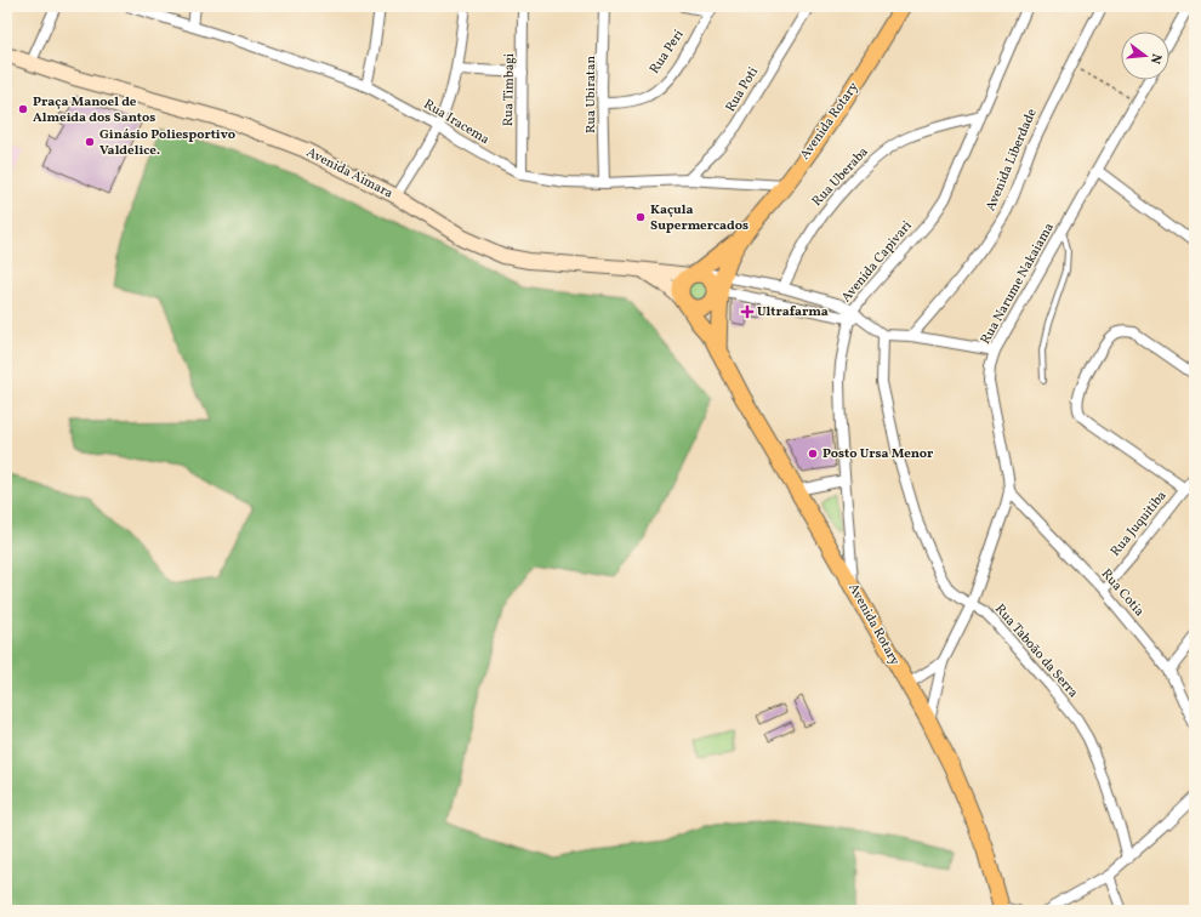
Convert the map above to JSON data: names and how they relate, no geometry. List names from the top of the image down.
{
  "streets": {
    "main road": ["Avenida Rotary", "Avenida Aimara"],
    "street": [
      "Rua Peri",
      "Rua Timbagi",
      "Rua Poti",
      "Rua Ubiratan",
      "Rua Iracema",
      "Avenida Liberdade",
      "Rua Uberaba",
      "Avenida Capivari",
      "Rua Narume Nakaiama",
      "Rua Juquitiba",
      "Rua Cotia",
      "Rua Taboão da Serra"
    ]
  },
  "crossings": [
    ["Rua Peri", "Rua Ubiratan"],
    ["Rua Timbagi", "Rua Iracema"],
    ["Rua Poti", "Rua Iracema"],
    ["Rua Ubiratan", "Rua Iracema"],
    ["Avenida Rotary", "Rua Iracema"],
    ["Avenida Rotary", "Avenida Aimara"],
    ["Avenida Rotary", "Avenida Capivari"],
    ["Avenida Rotary", "Rua Narume Nakaiama"],
    ["Rua Uberaba", "Avenida Capivari"],
    ["Rua Narume Nakaiama", "Rua Cotia"],
    ["Rua Narume Nakaiama", "Rua Taboão da Serra"],
    ["Rua Juquitiba", "Rua Cotia"]
  ],
  "places": {
    "other": [
      "Praça Manoel de Almeida dos Santos",
      "Ginásio Poliesportivo Valdelice.",
      "Kaçula Supermercados",
      "Posto Ursa Menor"
    ],
    "health": ["Ultrafarma"]
  },
  "north": "right"
}
